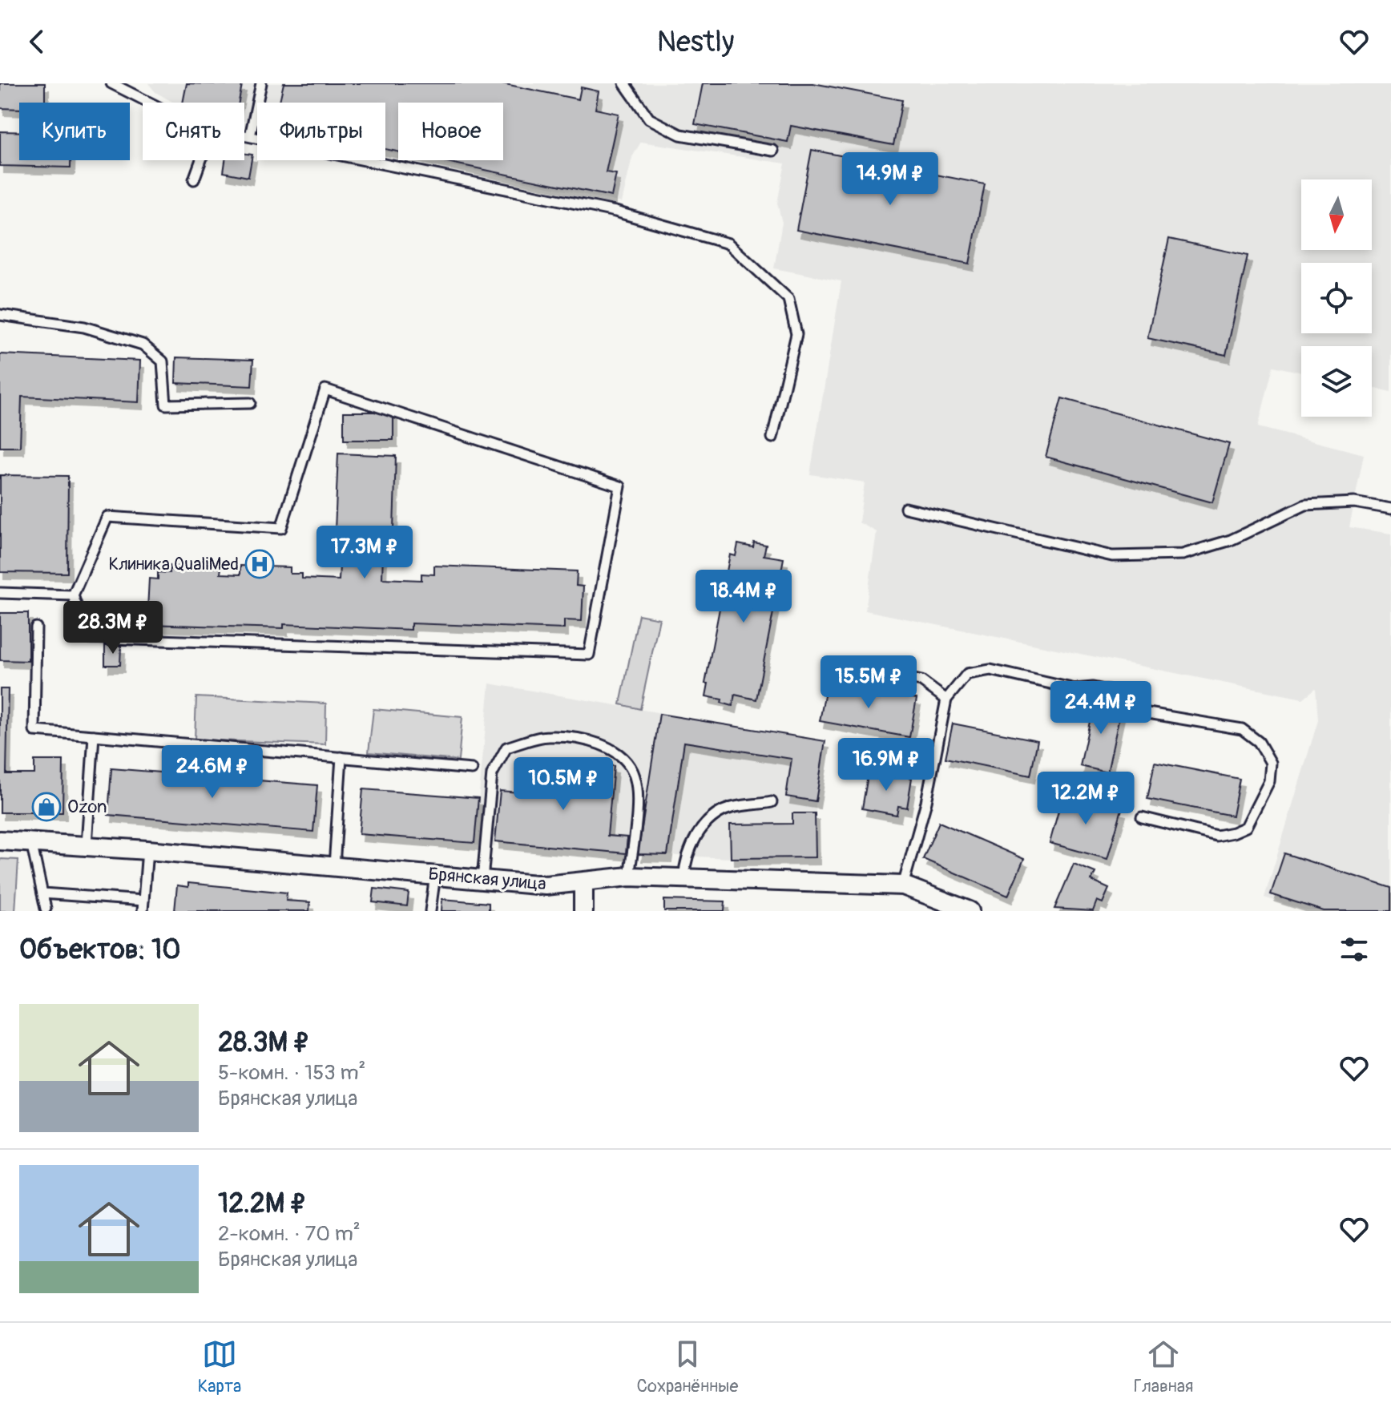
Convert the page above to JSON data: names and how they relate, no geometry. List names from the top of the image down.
{
  "streets": {
    "street": ["Брянская улица"]
  },
  "places": {
    "hospital": ["Клиника QualiMed"],
    "shop": ["Ozon"]
  },
  "north": "bottom",
  "page": {
    "header": "Nestly",
    "chip": [
      "Купить",
      "Снять",
      "Фильтры",
      "Новое"
    ],
    "price": [
      "14.9M ₽",
      "17.3M ₽",
      "18.4M ₽",
      "28.3M ₽",
      "15.5M ₽",
      "24.4M ₽",
      "16.9M ₽",
      "24.6M ₽",
      "10.5M ₽",
      "12.2M ₽"
    ],
    "heading": "Объектов: 10",
    "list": [
      {
        "name": "28.3M ₽",
        "note": "5-комн. · 153 m² · Брянская улица"
      },
      {
        "name": "12.2M ₽",
        "note": "2-комн. · 70 m² · Брянская улица"
      }
    ],
    "tabs": ["Карта", "Сохранённые", "Главная"]
  }
}
